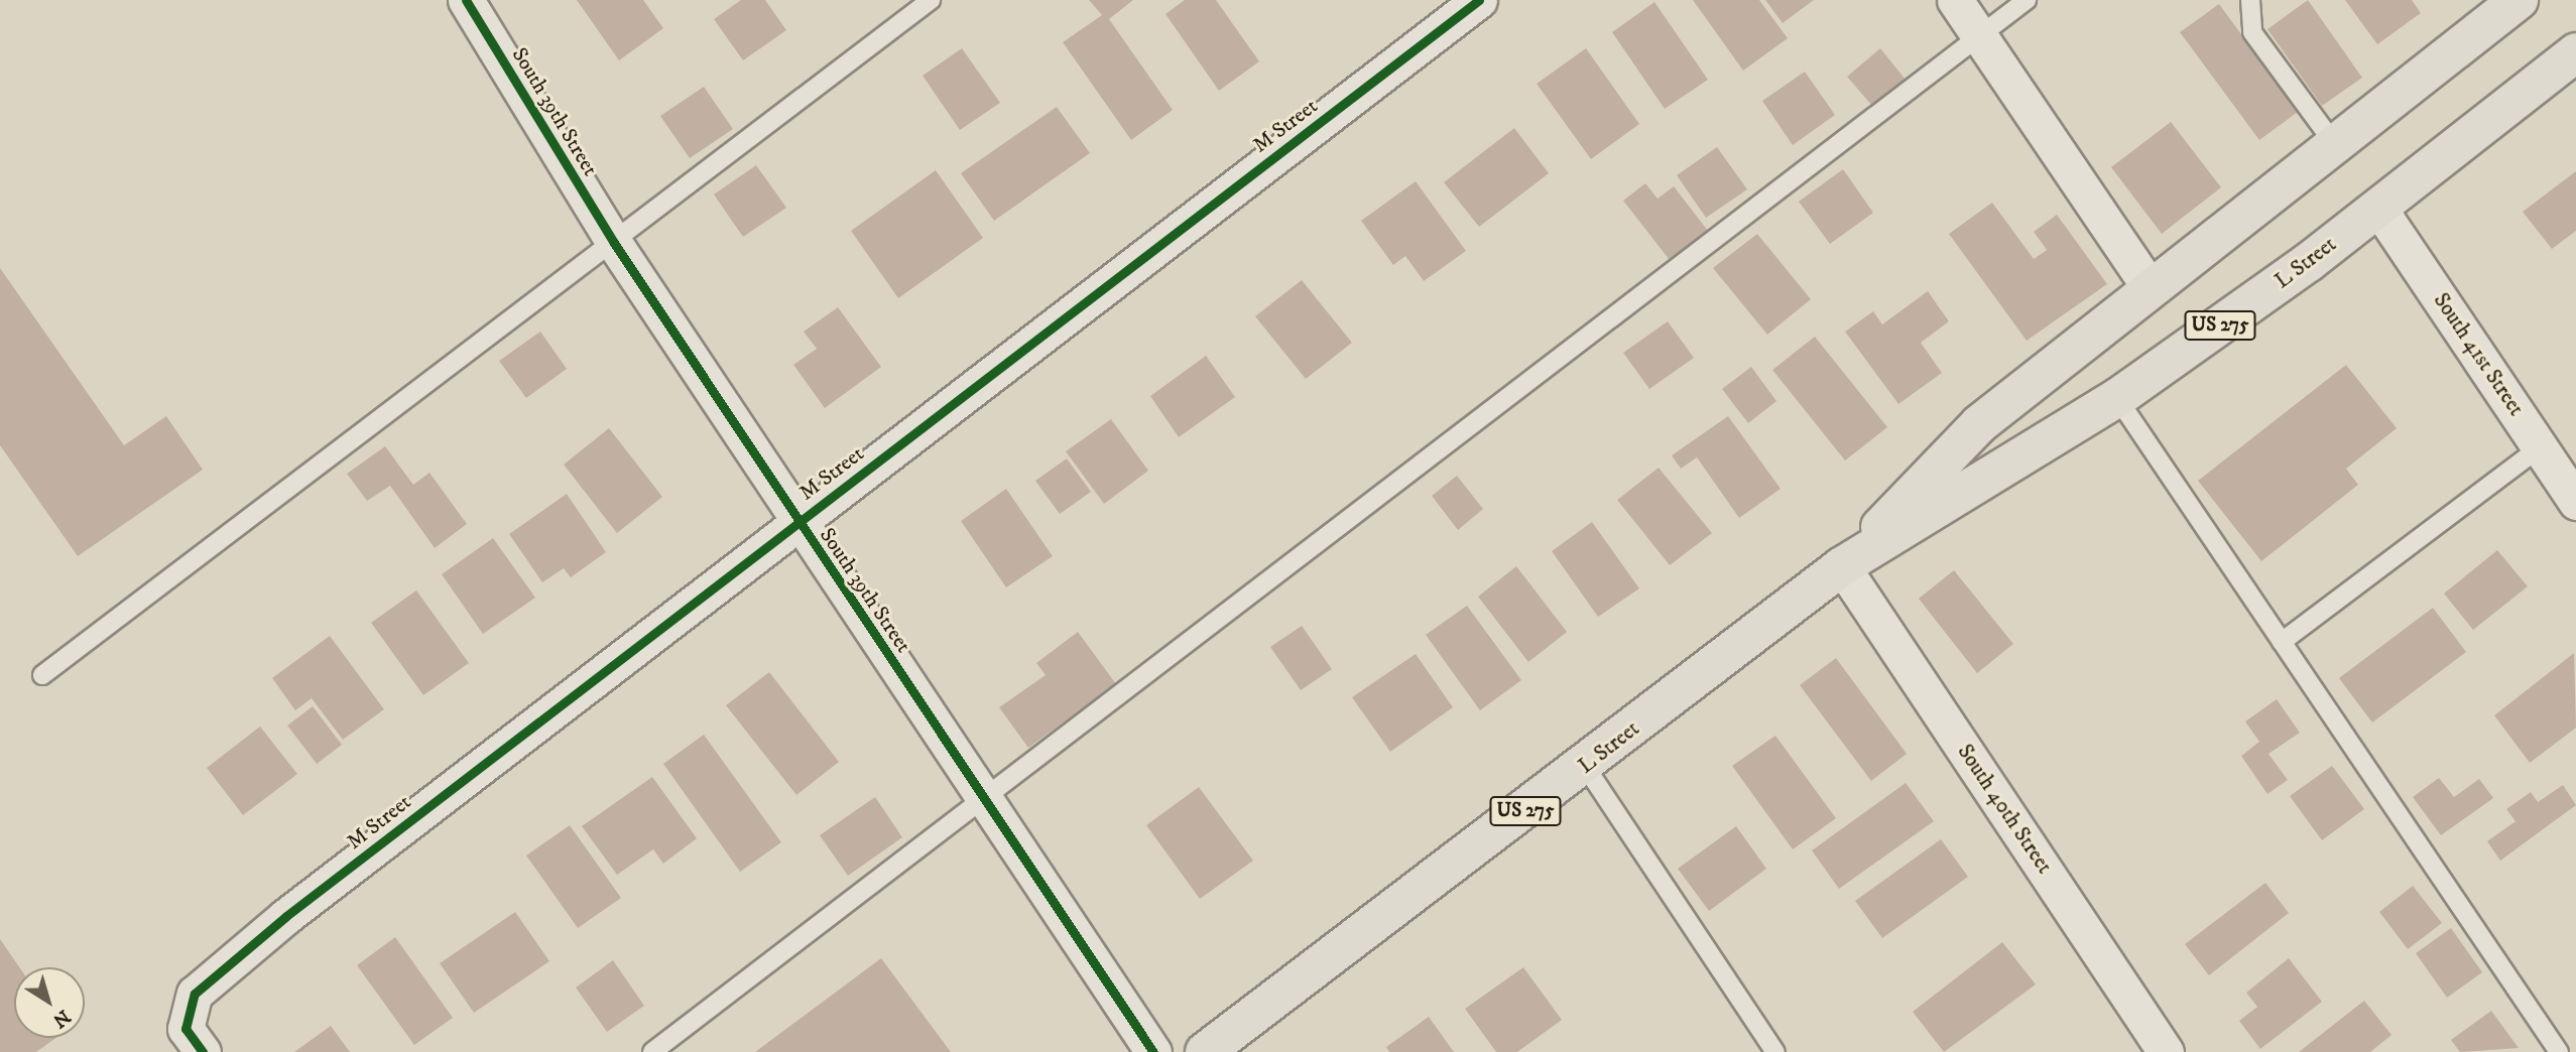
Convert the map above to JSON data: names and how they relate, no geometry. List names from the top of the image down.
{
  "streets": {
    "main road": ["L Street", "US 275"],
    "street": [
      "South 39th Street",
      "M Street",
      "South 41st Street",
      "South 40th Street"
    ]
  },
  "crossings": [
    ["South 39th Street", "M Street"],
    ["L Street", "South 41st Street"],
    ["L Street", "South 40th Street"]
  ],
  "north": "bottom right"
}
